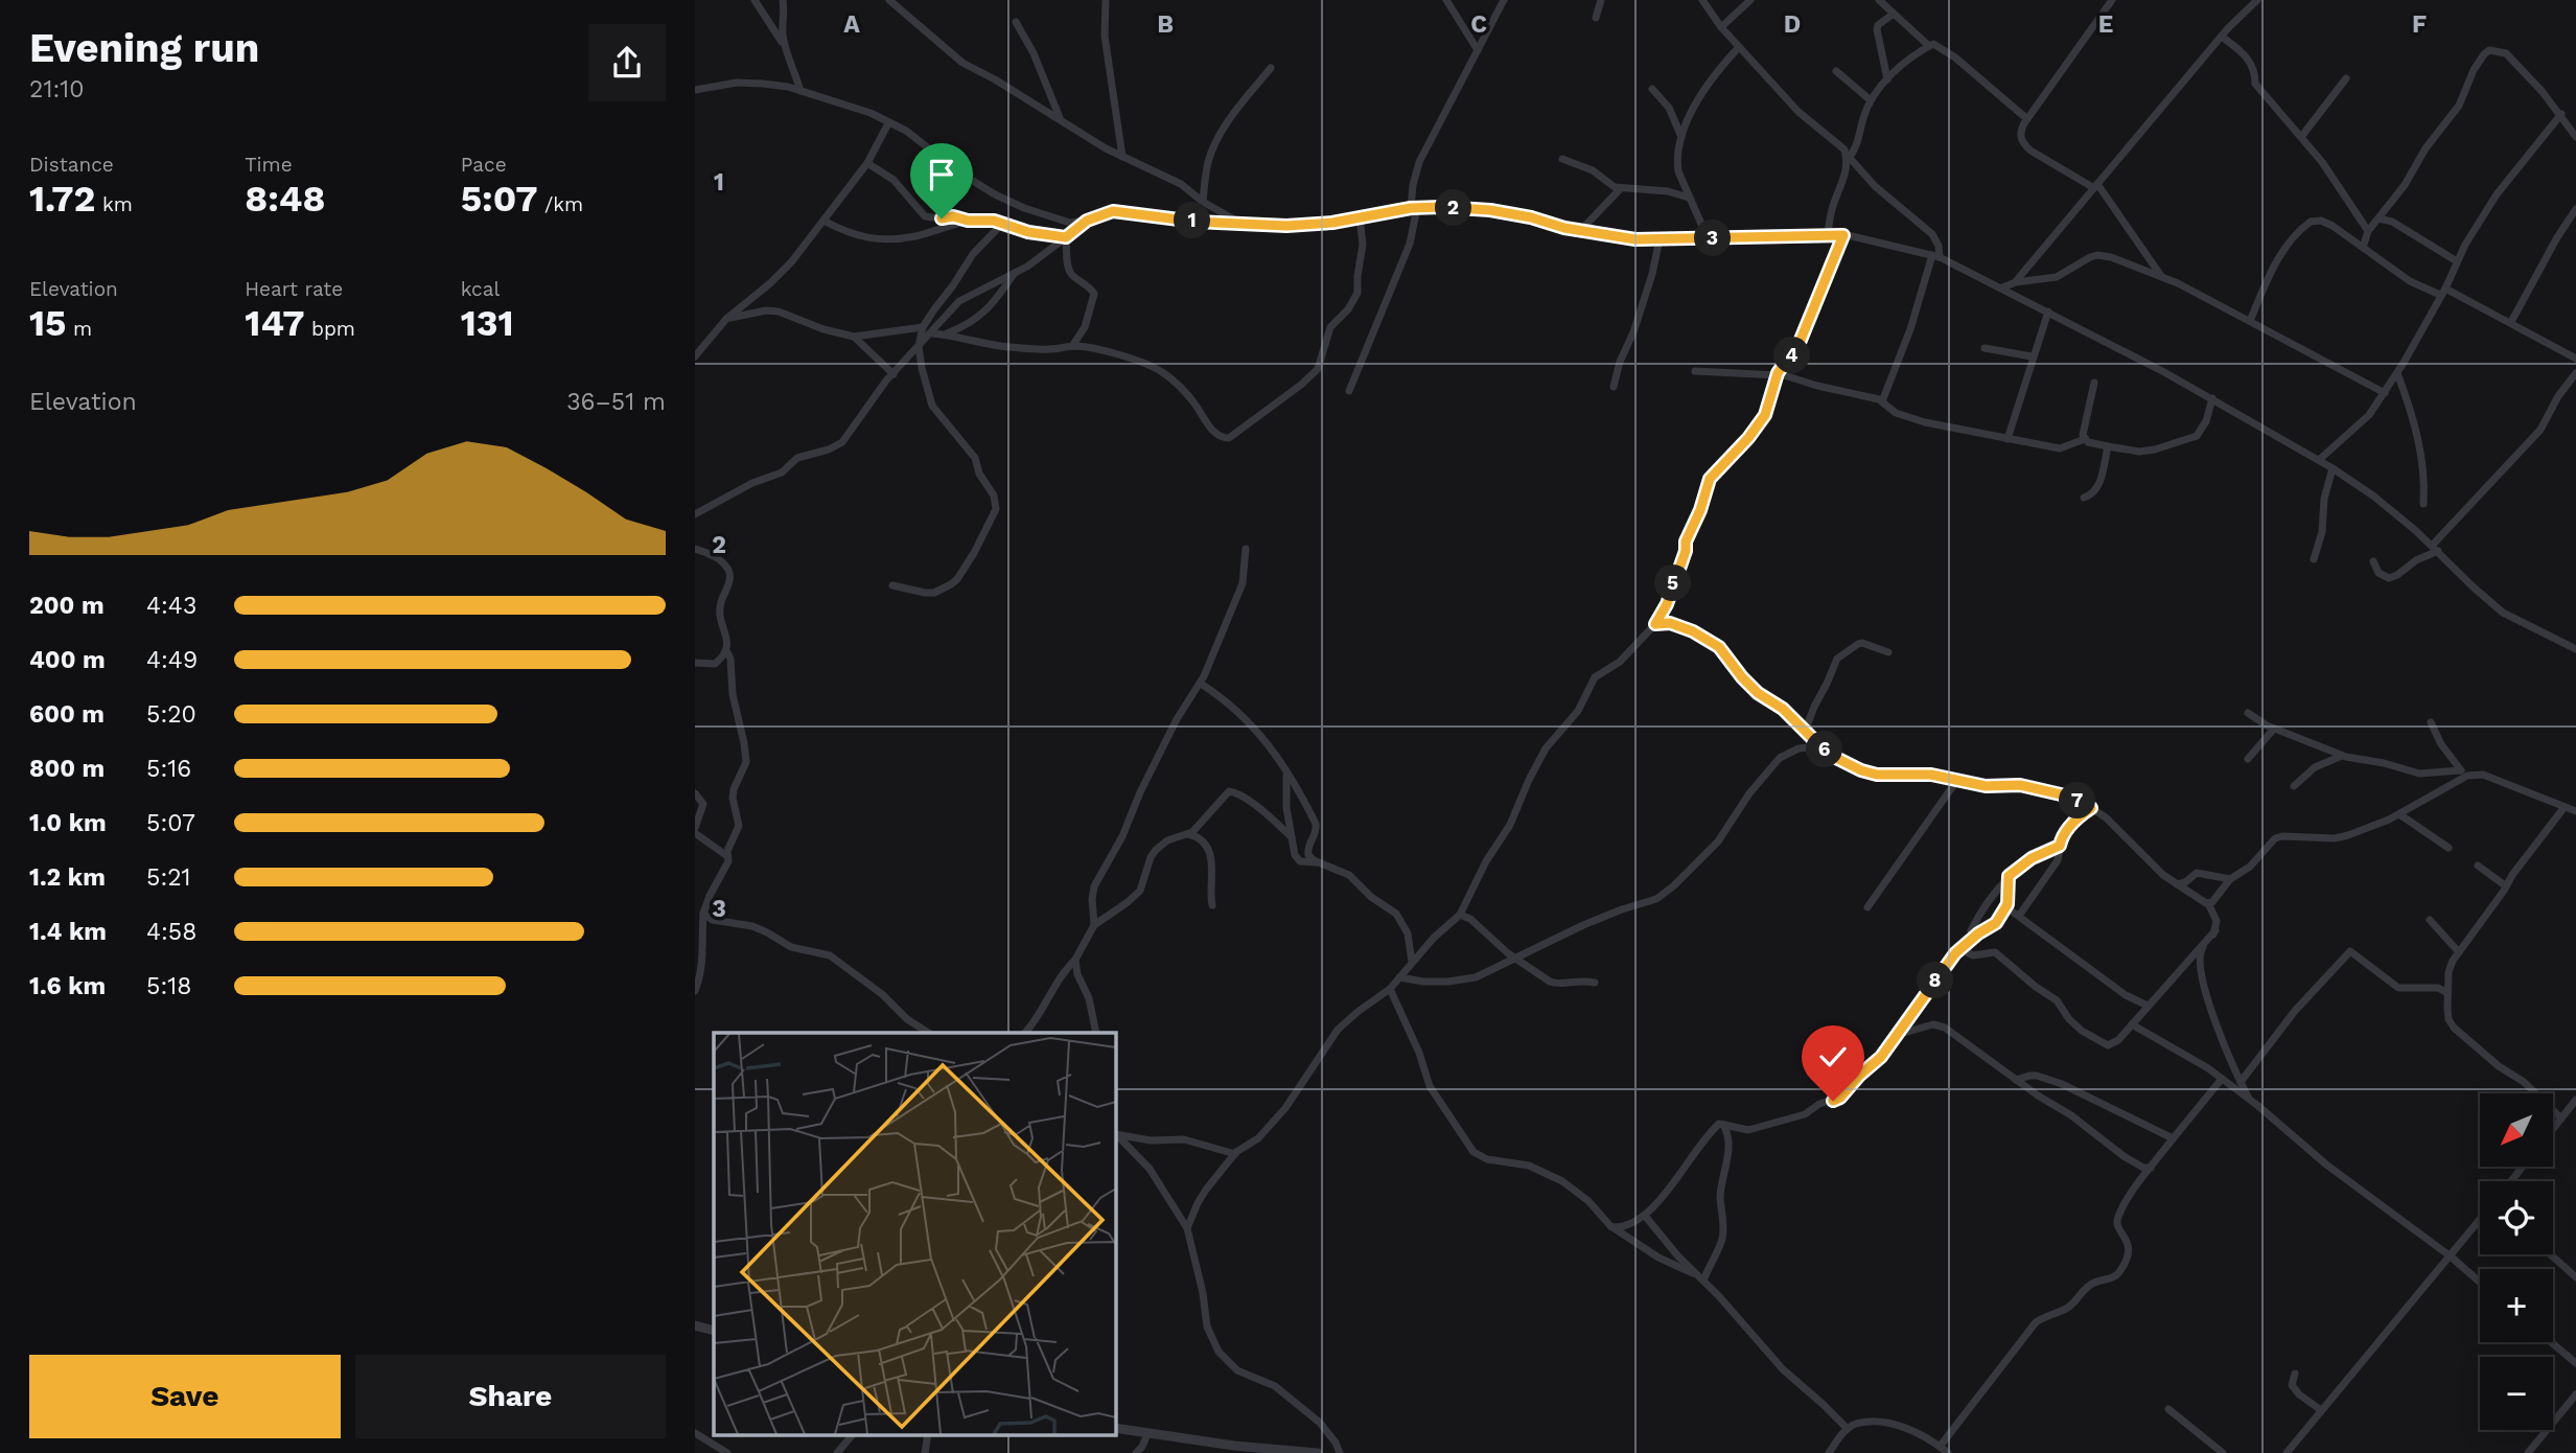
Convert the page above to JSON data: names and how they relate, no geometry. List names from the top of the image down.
{
  "north": "bottom left",
  "page": {
    "heading": ["Evening run", "21:10"],
    "stats": [
      ["Distance", "1.72 km"],
      ["Time", "8:48"],
      ["Pace", "5:07 /km"],
      ["Elevation", "15 m"],
      ["Heart rate", "147 bpm"],
      ["kcal", "131"]
    ],
    "pins": [
      "2",
      "1",
      "3",
      "4",
      "5",
      "6",
      "7",
      "8"
    ],
    "chart": ["Elevation", "36–51 m"],
    "list": [
      {
        "name": "200 m",
        "note": "4:43"
      },
      {
        "name": "400 m",
        "note": "4:49"
      },
      {
        "name": "600 m",
        "note": "5:20"
      },
      {
        "name": "800 m",
        "note": "5:16"
      },
      {
        "name": "1.0 km",
        "note": "5:07"
      },
      {
        "name": "1.2 km",
        "note": "5:21"
      },
      {
        "name": "1.4 km",
        "note": "4:58"
      },
      {
        "name": "1.6 km",
        "note": "5:18"
      }
    ],
    "map_buttons": ["+", "−"],
    "buttons": ["Save", "Share"]
  },
  "grid": {
    "columns": [
      "A",
      "B",
      "C",
      "D",
      "E",
      "F"
    ],
    "rows": ["1", "2", "3"]
  }
}
